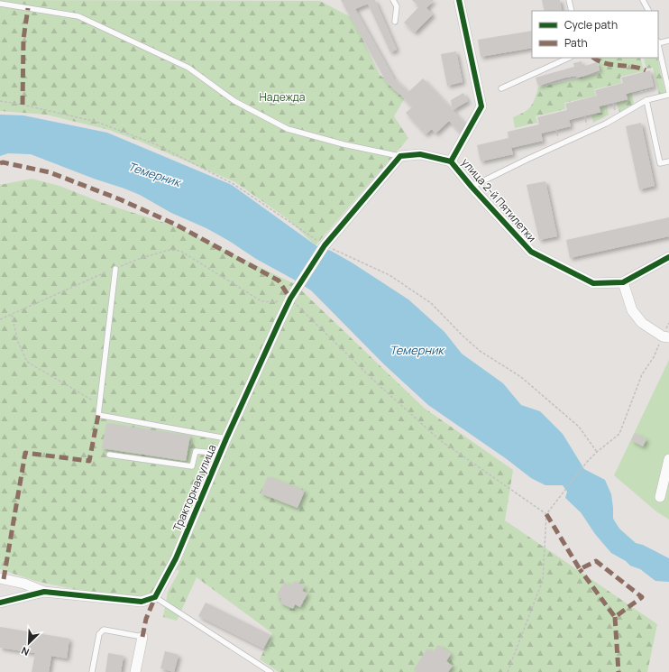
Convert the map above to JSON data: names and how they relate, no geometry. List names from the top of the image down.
{
  "streets": {
    "street": ["улица 2-й Пятилетки", "Тракторная улица"]
  },
  "crossings": [
    ["улица 2-й Пятилетки", "Тракторная улица"]
  ],
  "water": ["Темерник"],
  "parks": ["Надежда"],
  "legend": ["Cycle path", "Path"],
  "north": "bottom left"
}
